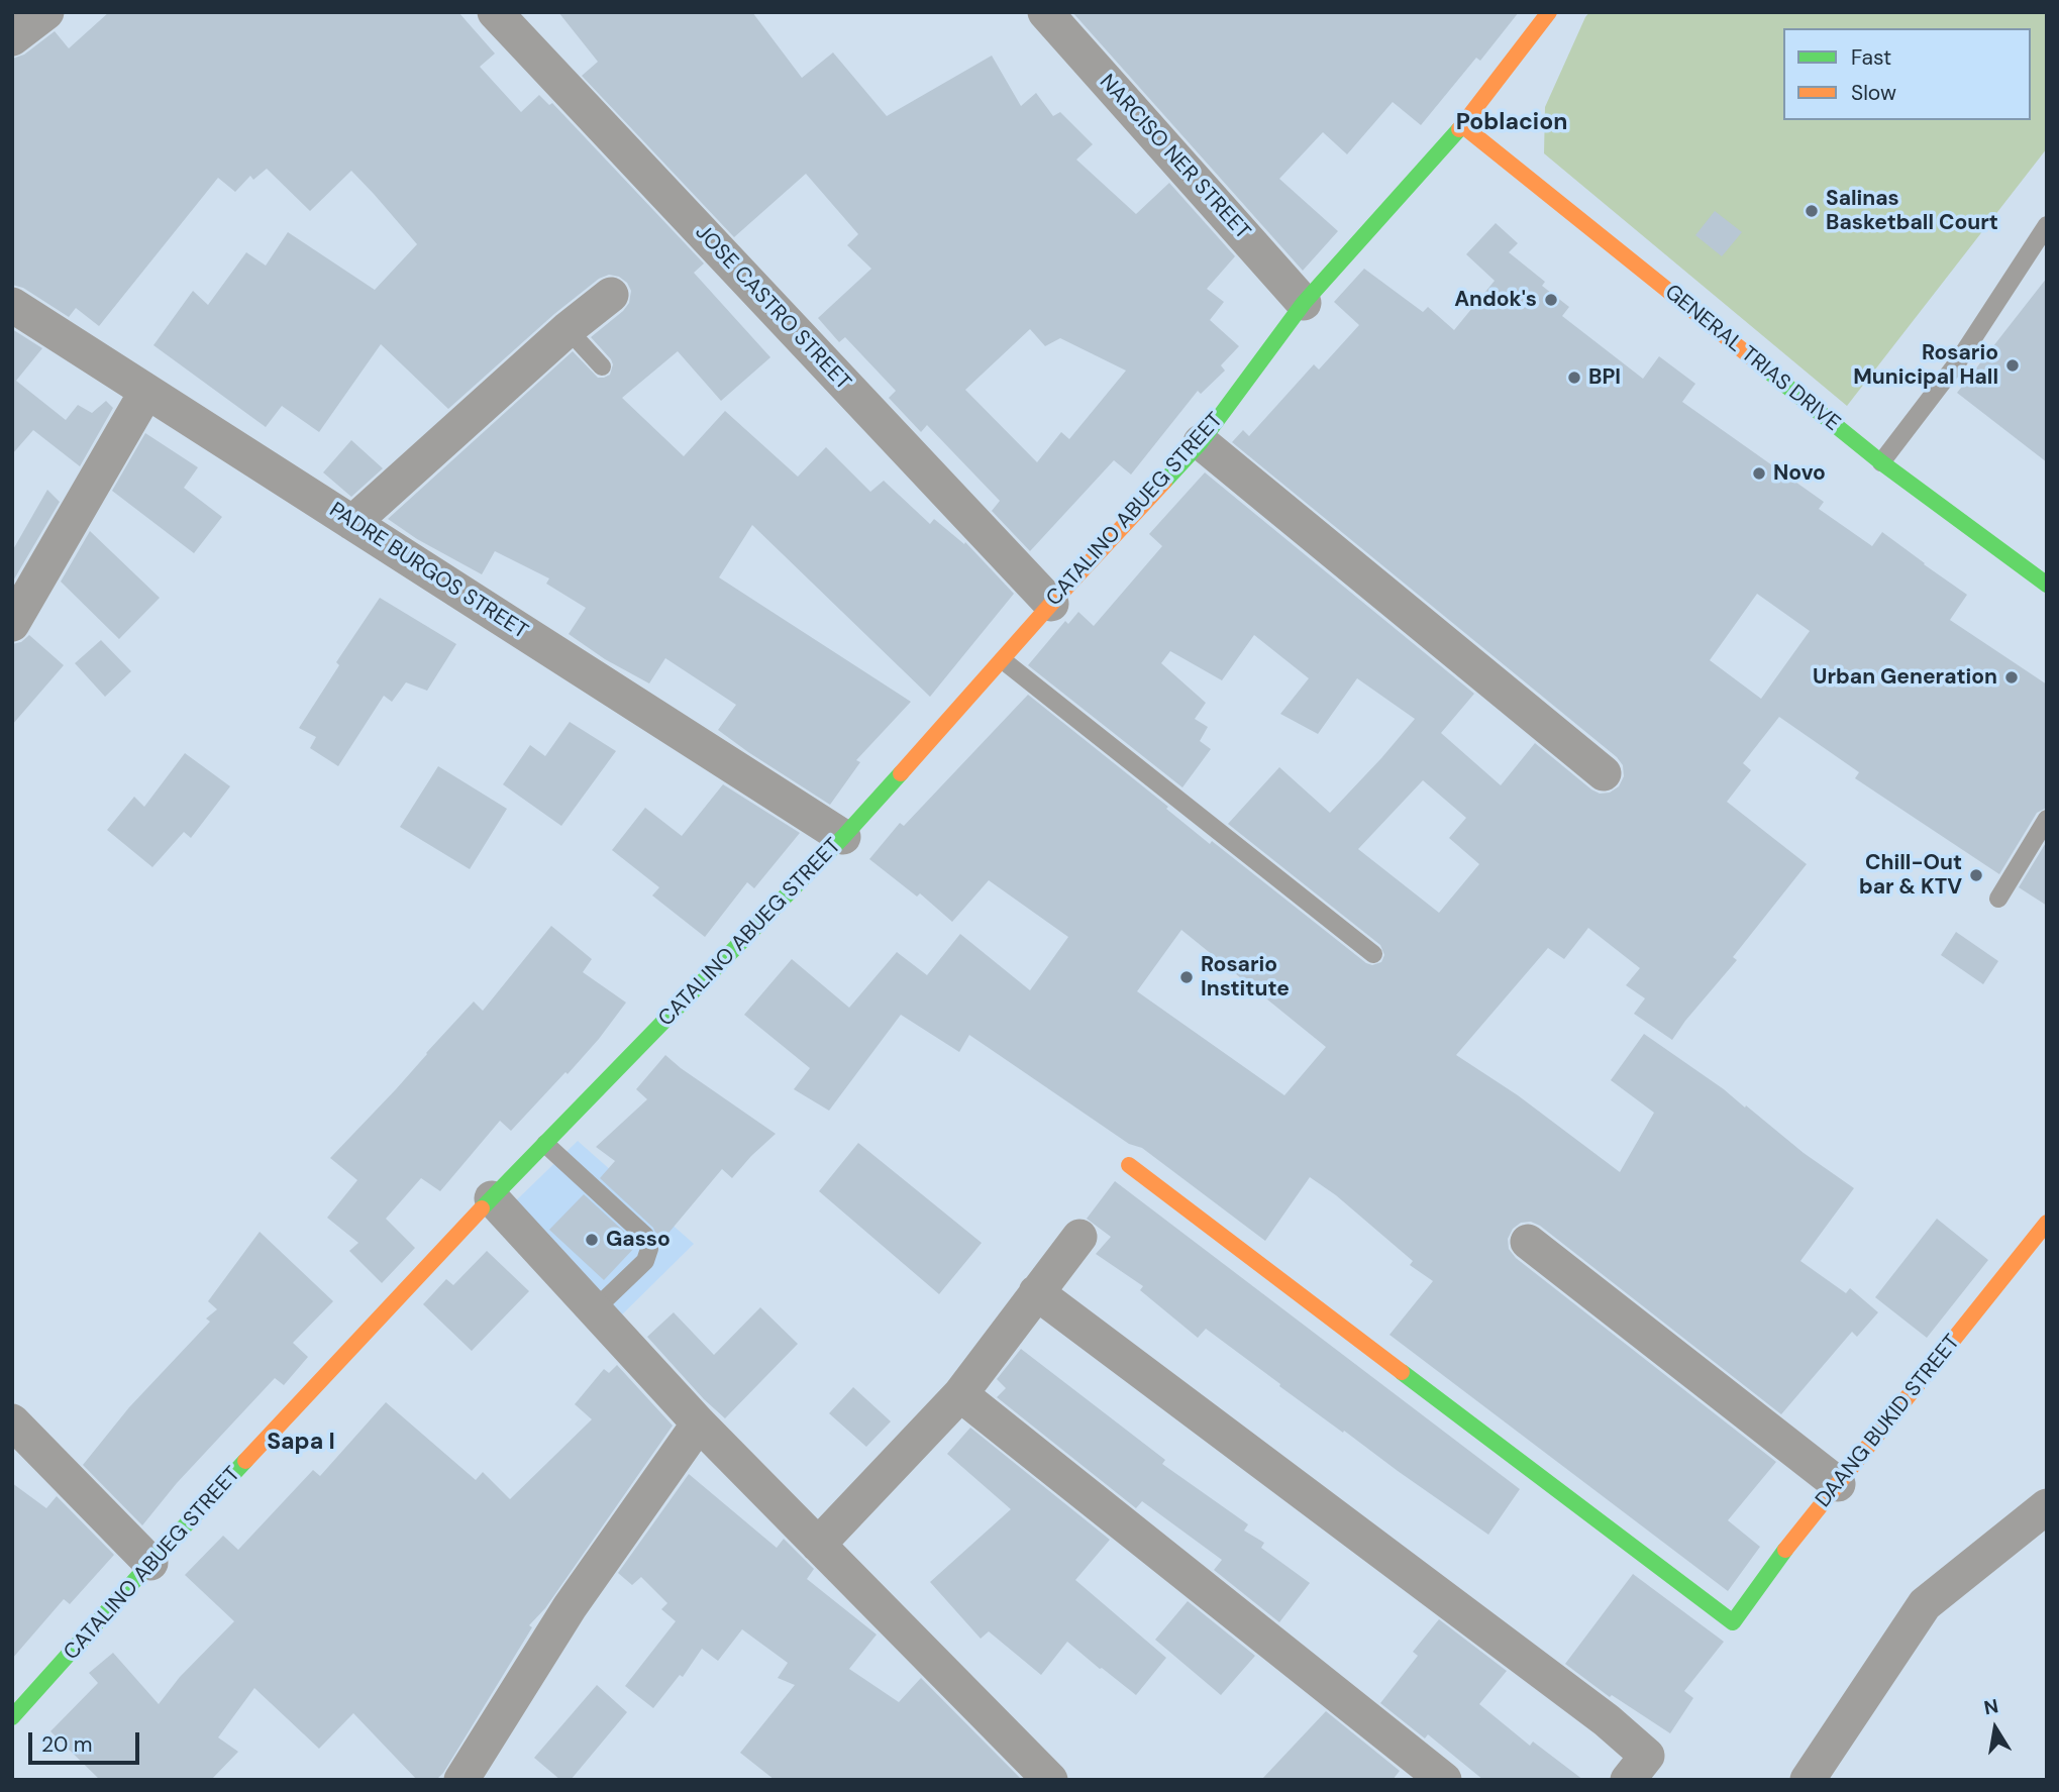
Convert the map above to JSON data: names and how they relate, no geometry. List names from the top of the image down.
{
  "streets": {
    "street": [
      "NARCISO NER STREET",
      "JOSE CASTRO STREET",
      "GENERAL TRIAS DRIVE",
      "CATALINO ABUEG STREET",
      "PADRE BURGOS STREET",
      "DAANG BUKID STREET"
    ]
  },
  "crossings": [
    ["NARCISO NER STREET", "CATALINO ABUEG STREET"],
    ["JOSE CASTRO STREET", "CATALINO ABUEG STREET"],
    ["GENERAL TRIAS DRIVE", "CATALINO ABUEG STREET"],
    ["CATALINO ABUEG STREET", "PADRE BURGOS STREET"]
  ],
  "districts": ["Poblacion", "Sapa I"],
  "places": [
    "Salinas Basketball Court",
    "Andok's",
    "Rosario Municipal Hall",
    "BPI",
    "Novo",
    "Urban Generation",
    "Chill-Out bar & KTV",
    "Rosario Institute",
    "Gasso"
  ],
  "legend": ["Fast", "Slow"],
  "scale_bar": "20 m",
  "north": "top"
}
